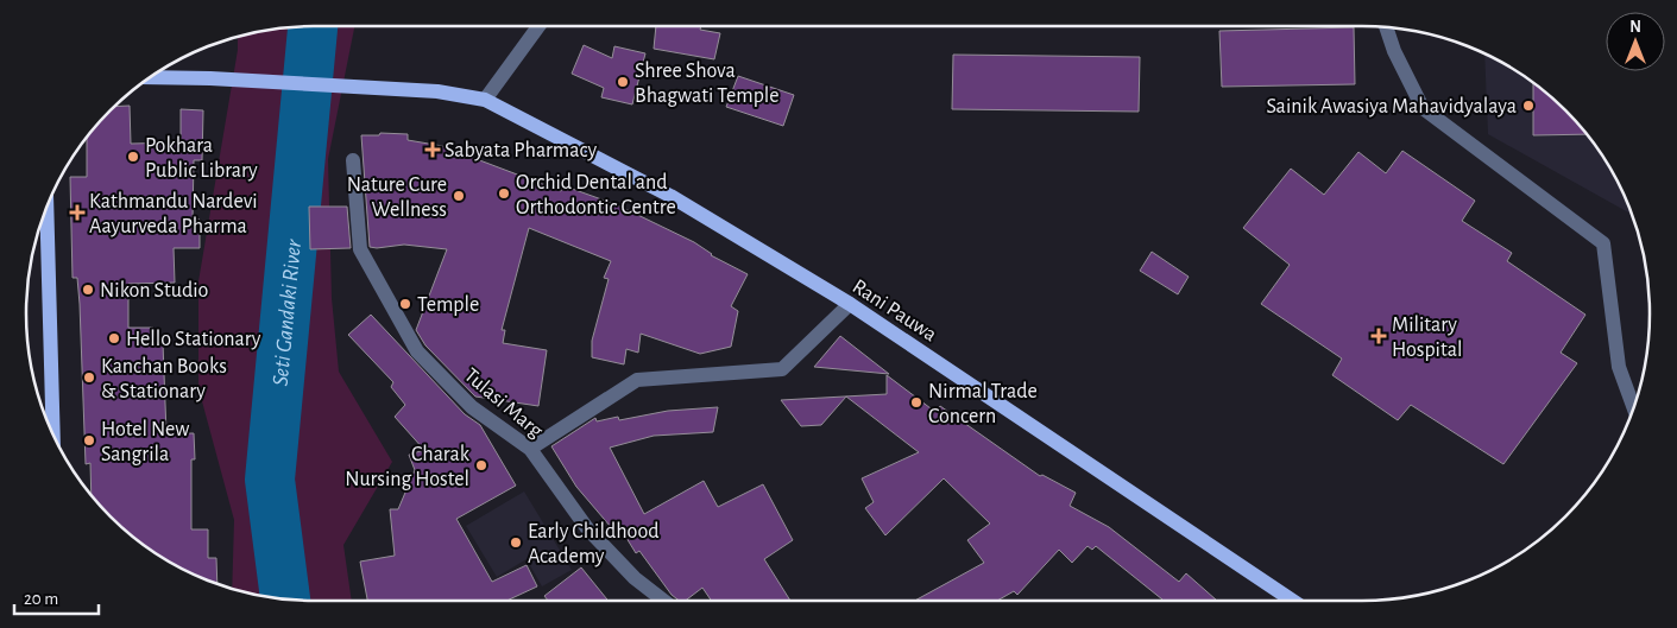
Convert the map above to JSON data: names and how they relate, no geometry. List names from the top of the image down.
{
  "streets": {
    "main road": ["Rani Pauwa"],
    "street": ["Tulasi Marg"]
  },
  "water": ["Seti Gandaki River"],
  "places": {
    "other": [
      "Shree Shova Bhagwati Temple",
      "Sainik Awasiya Mahavidyalaya",
      "Pokhara Public Library",
      "Orchid Dental and Orthodontic Centre",
      "Nature Cure Wellness",
      "Nikon Studio",
      "Temple",
      "Hello Stationary",
      "Kanchan Books & Stationary",
      "Nirmal Trade Concern",
      "Hotel New Sangrila",
      "Charak Nursing Hostel",
      "Early Childhood Academy"
    ],
    "health": ["Sabyata Pharmacy", "Kathmandu Nardevi Aayurveda Pharma", "Military Hospital"]
  },
  "scale_bar": "20 m",
  "north": "top"
}
